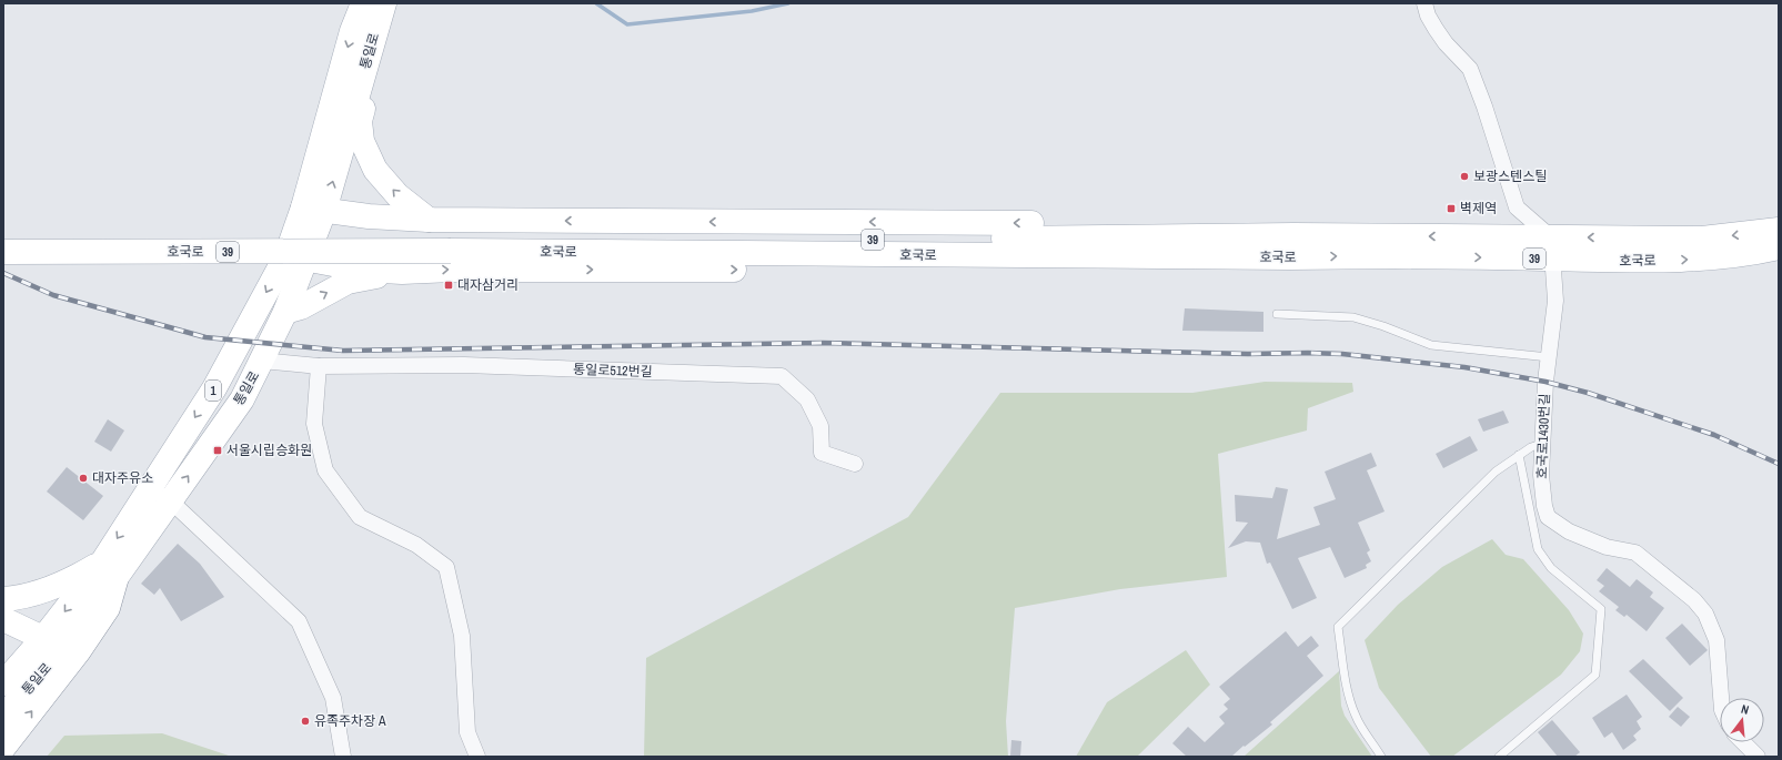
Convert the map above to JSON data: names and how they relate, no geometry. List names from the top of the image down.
{
  "streets": {
    "main road": [
      "통일로",
      "39",
      "호국로",
      "1"
    ],
    "street": ["통일로512번길", "호국로1430번길"]
  },
  "crossings": [
    ["통일로", "통일로512번길"],
    ["호국로", "호국로1430번길"]
  ],
  "places": {
    "other": ["보광스텐스틸", "대자주유소", "유족주차장 A"],
    "transit": ["벽제역", "대자삼거리", "서울시립승화원"]
  },
  "north": "top"
}
